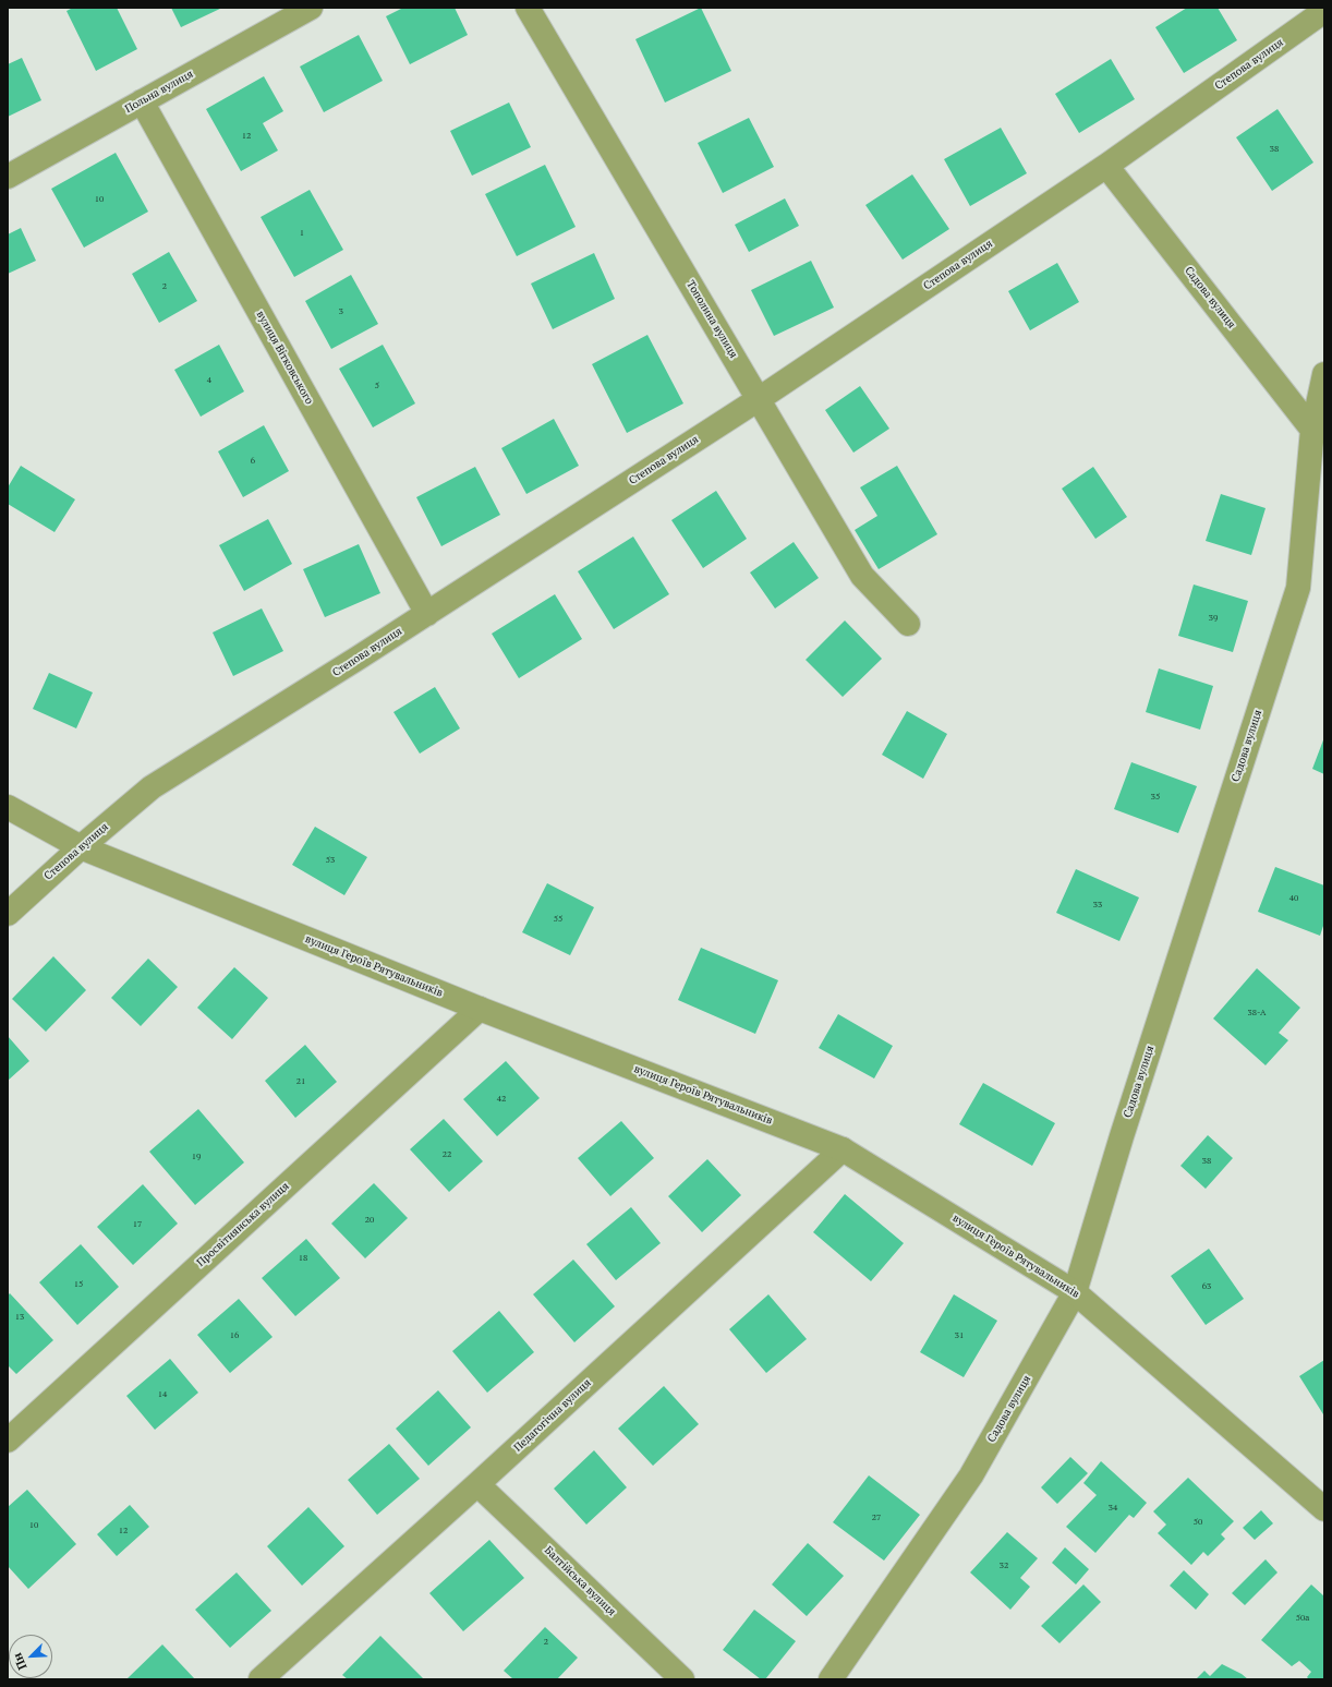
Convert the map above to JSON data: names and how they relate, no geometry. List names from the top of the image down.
{
  "streets": {
    "street": [
      "Степова вулиця",
      "Польна вулиця",
      "Садова вулиця",
      "Тополина вулиця",
      "вулиця Вітковського",
      "вулиця Героїв Рятувальників",
      "Просвітнянська вулиця",
      "Педагогічна вулиця",
      "Балтійська вулиця"
    ]
  },
  "crossings": [
    ["Степова вулиця", "Садова вулиця"],
    ["Степова вулиця", "Тополина вулиця"],
    ["Степова вулиця", "вулиця Вітковського"],
    ["Степова вулиця", "вулиця Героїв Рятувальників"],
    ["Польна вулиця", "вулиця Вітковського"],
    ["Садова вулиця", "вулиця Героїв Рятувальників"],
    ["вулиця Героїв Рятувальників", "Просвітнянська вулиця"],
    ["вулиця Героїв Рятувальників", "Педагогічна вулиця"],
    ["Педагогічна вулиця", "Балтійська вулиця"]
  ],
  "house_numbers": [
    "12",
    "38",
    "10",
    "1",
    "2",
    "3",
    "4",
    "5",
    "6",
    "39",
    "35",
    "53",
    "40",
    "33",
    "55",
    "38-А",
    "21",
    "42",
    "22",
    "19",
    "38",
    "20",
    "17",
    "18",
    "15",
    "63",
    "13",
    "16",
    "31",
    "14",
    "34",
    "27",
    "50",
    "10",
    "12",
    "32",
    "50а",
    "2"
  ],
  "north": "bottom left"
}
